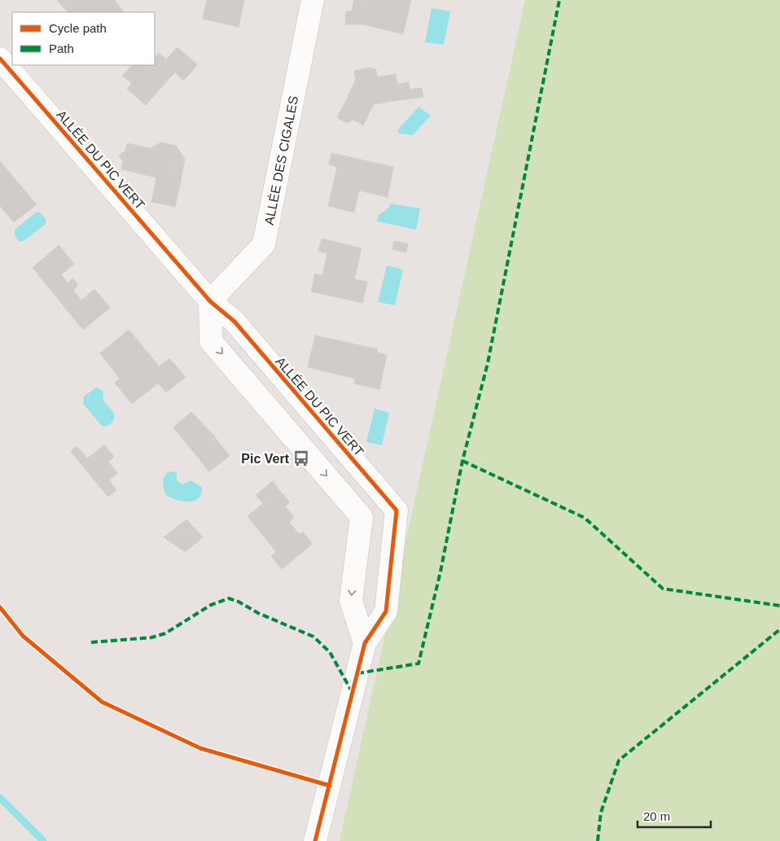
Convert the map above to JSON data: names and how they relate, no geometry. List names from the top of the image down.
{
  "streets": {
    "street": ["ALLÉE DU PIC VERT", "ALLÉE DES CIGALES"]
  },
  "crossings": [
    ["ALLÉE DU PIC VERT", "ALLÉE DES CIGALES"]
  ],
  "places": {
    "bus stop": ["Pic Vert"]
  },
  "legend": ["Cycle path", "Path"],
  "scale_bar": "20 m"
}
